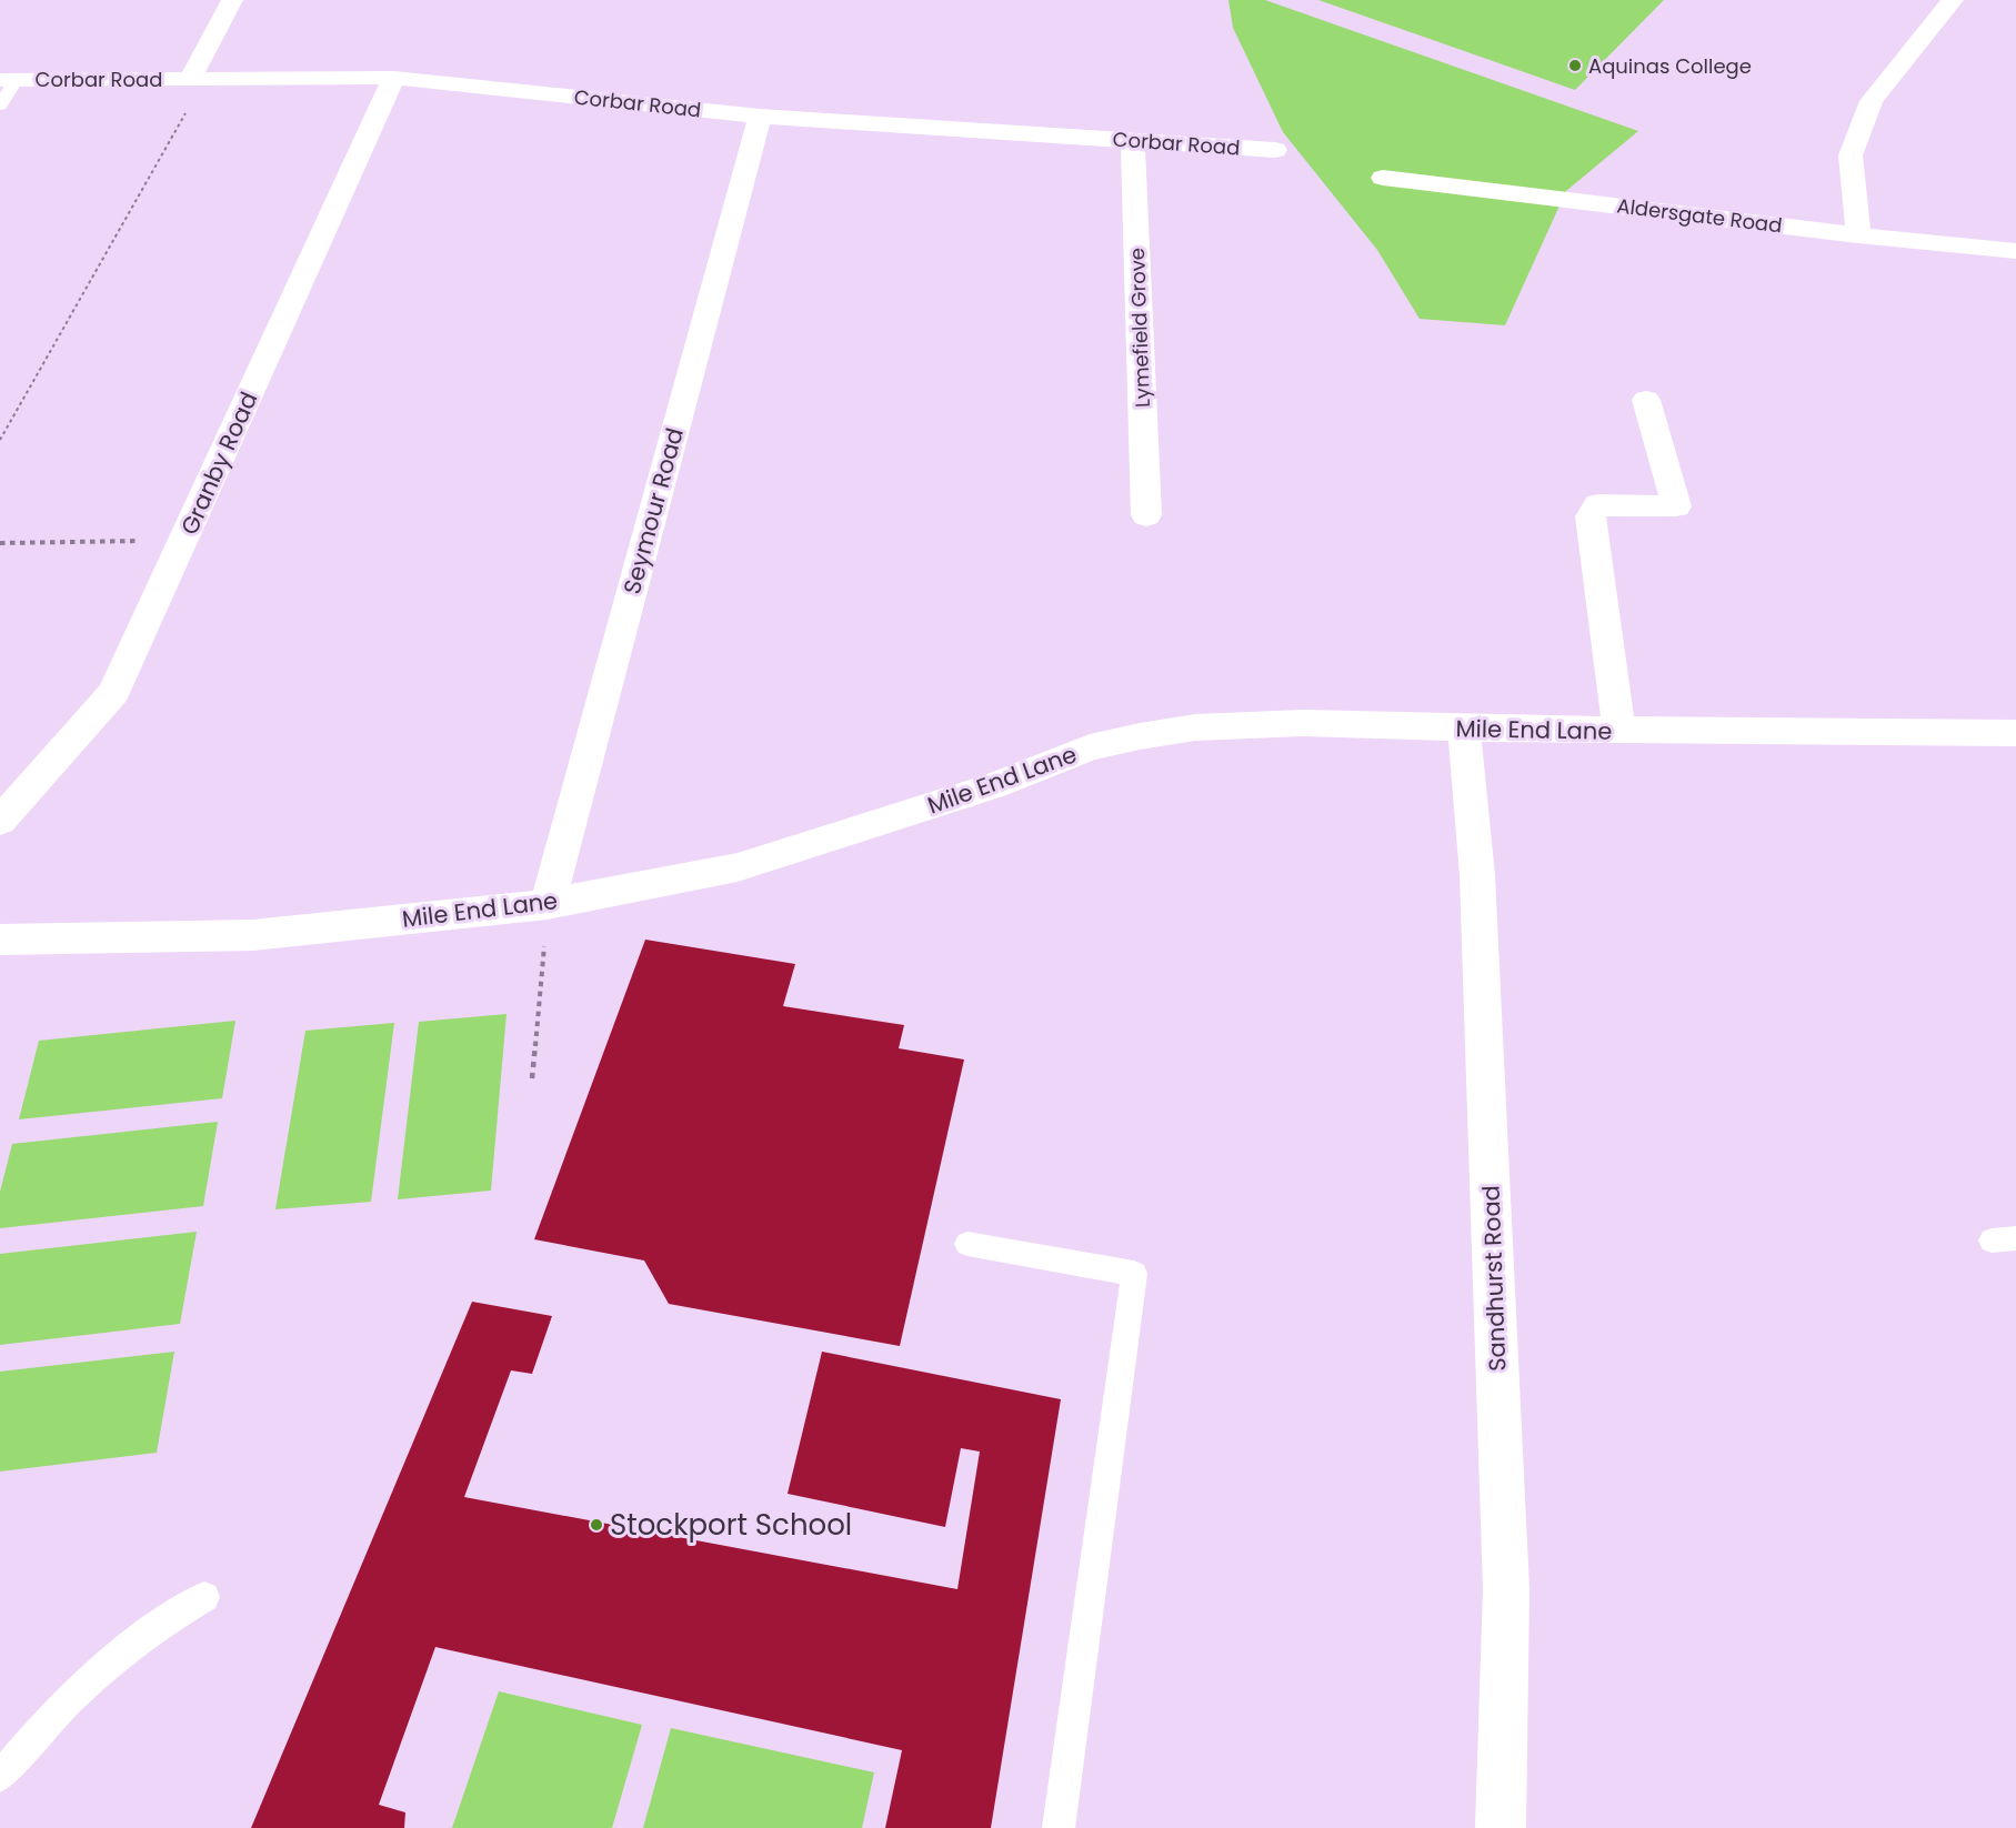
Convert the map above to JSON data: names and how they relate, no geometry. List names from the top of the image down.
{
  "streets": {
    "street": [
      "Corbar Road",
      "Aldersgate Road",
      "Lymefield Grove",
      "Granby Road",
      "Seymour Road",
      "Mile End Lane",
      "Sandhurst Road"
    ]
  },
  "crossings": [
    ["Corbar Road", "Lymefield Grove"],
    ["Corbar Road", "Granby Road"],
    ["Corbar Road", "Seymour Road"],
    ["Seymour Road", "Mile End Lane"],
    ["Mile End Lane", "Sandhurst Road"]
  ],
  "places": ["Aquinas College", "Stockport School"]
}
